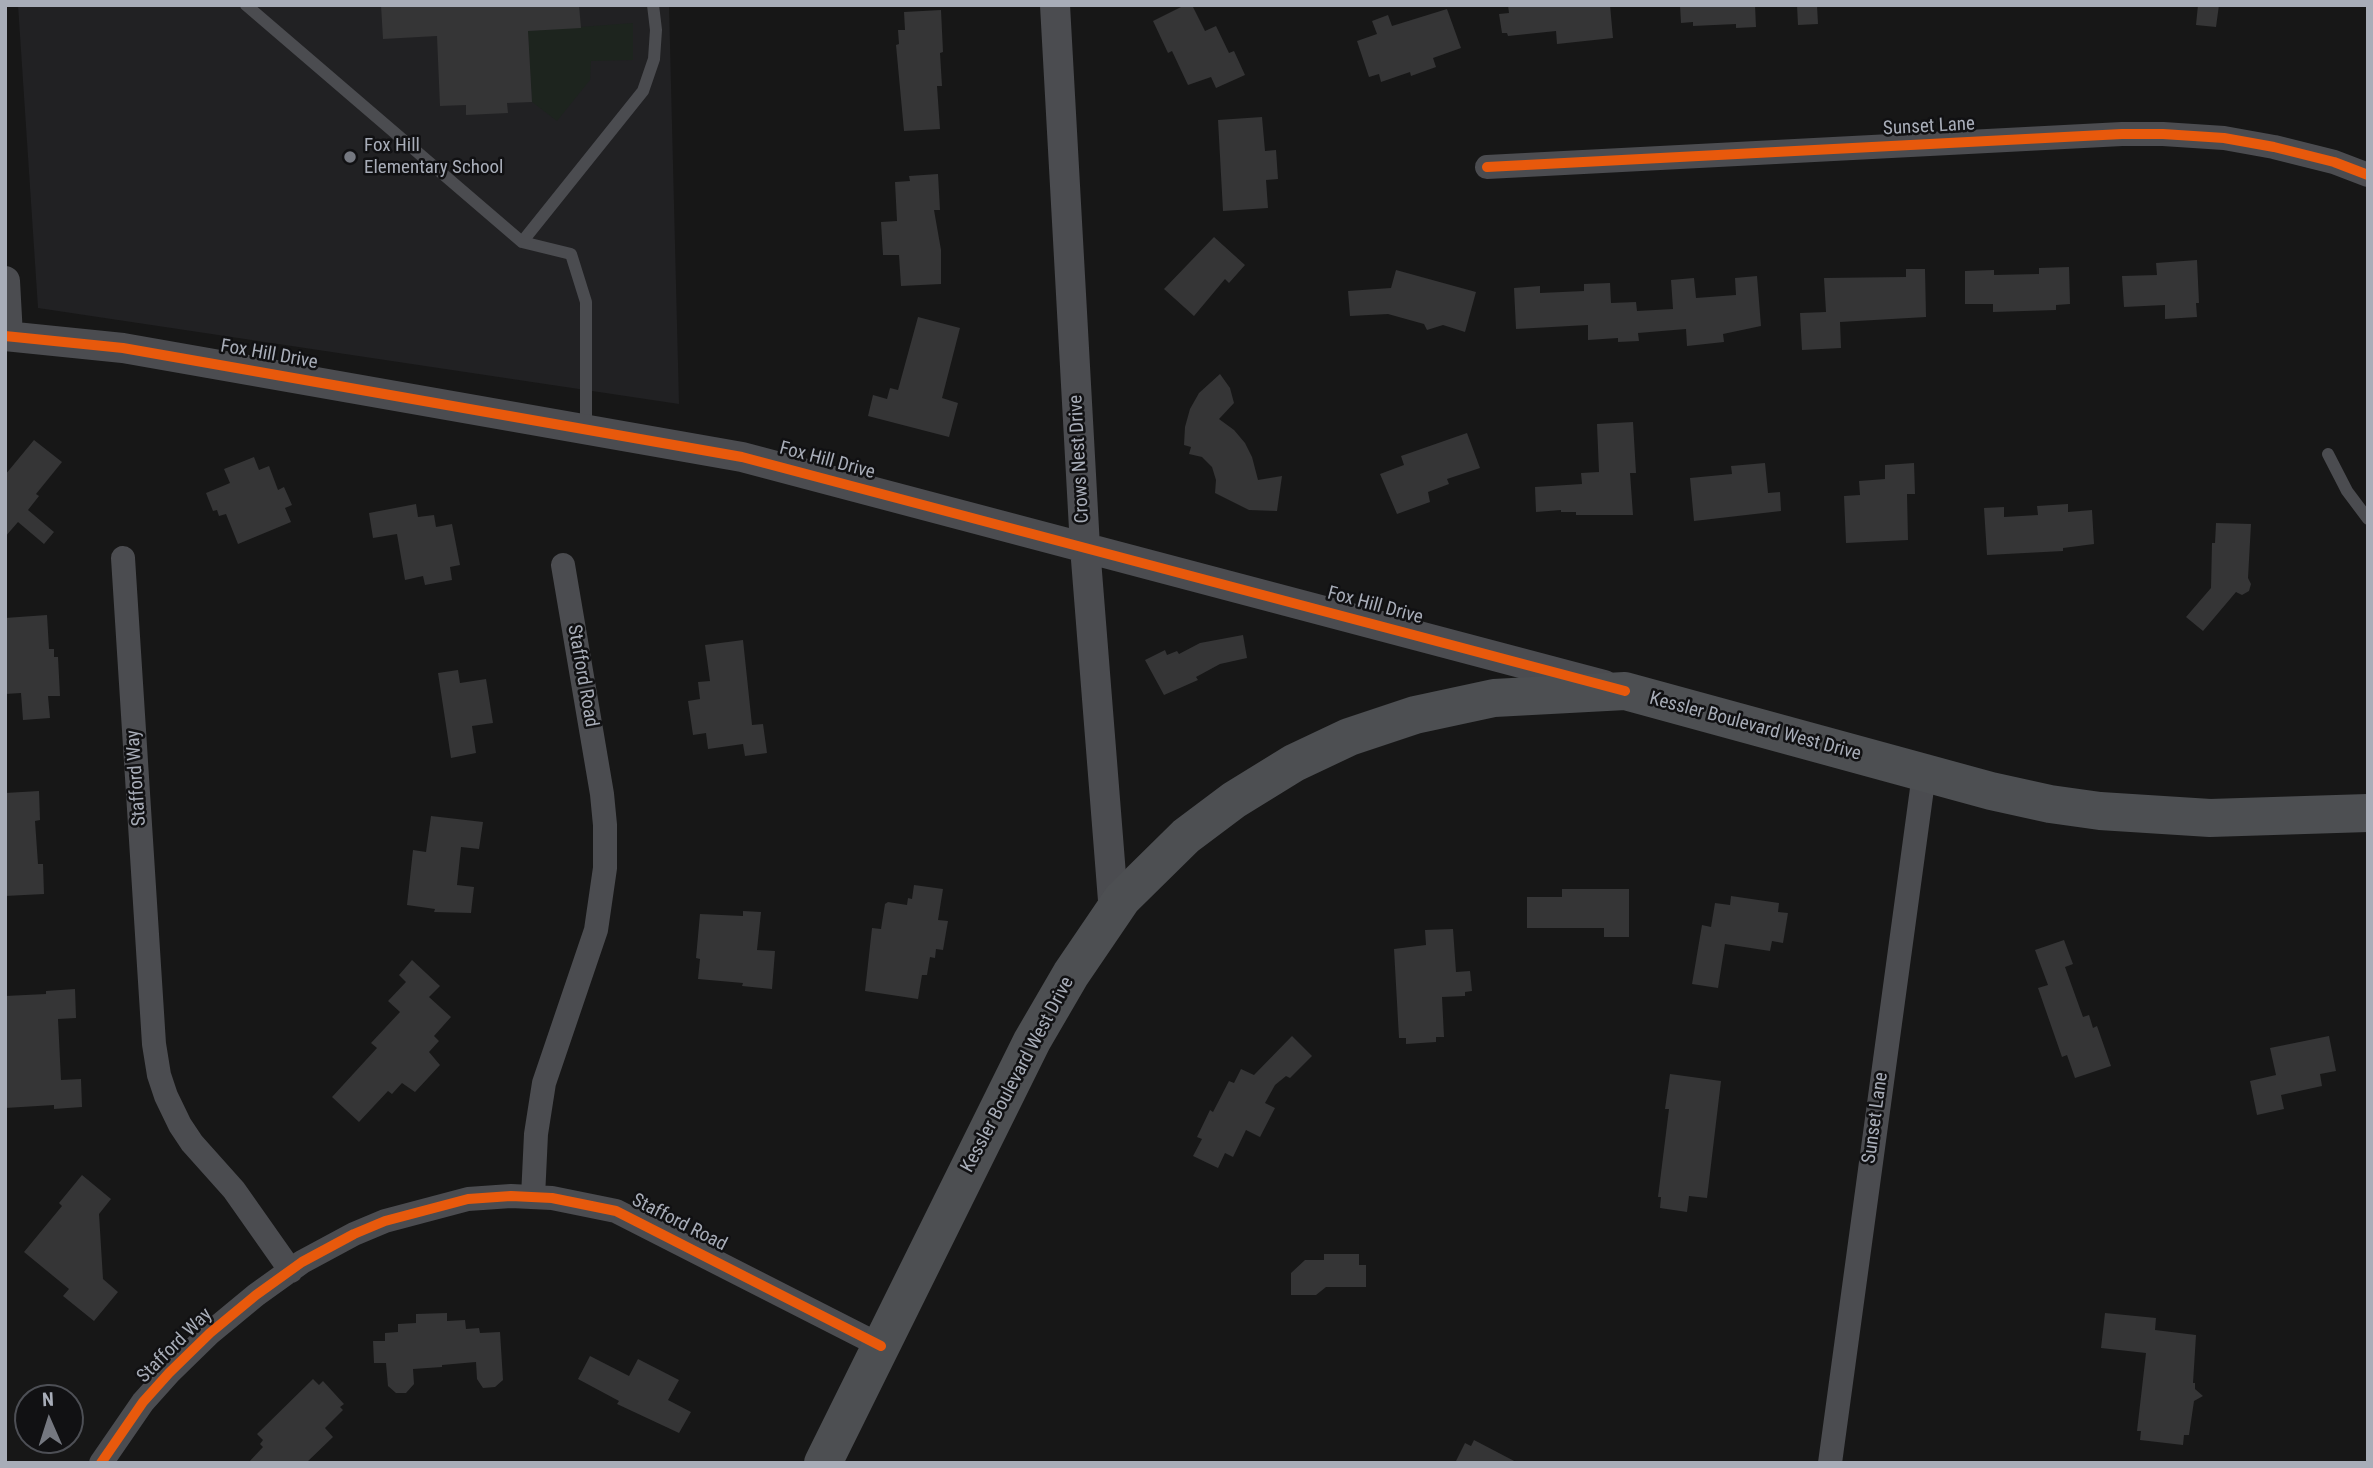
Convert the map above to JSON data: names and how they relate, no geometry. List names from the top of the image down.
{
  "streets": {
    "main road": ["Kessler Boulevard West Drive"],
    "street": [
      "Sunset Lane",
      "Fox Hill Drive",
      "Crows Nest Drive",
      "Stafford Road",
      "Stafford Way"
    ]
  },
  "crossings": [
    ["Sunset Lane", "Kessler Boulevard West Drive"],
    ["Fox Hill Drive", "Crows Nest Drive"],
    ["Fox Hill Drive", "Kessler Boulevard West Drive"],
    ["Crows Nest Drive", "Kessler Boulevard West Drive"],
    ["Stafford Road", "Kessler Boulevard West Drive"],
    ["Stafford Road", "Stafford Way"]
  ],
  "places": ["Fox Hill Elementary School"],
  "north": "top"
}
